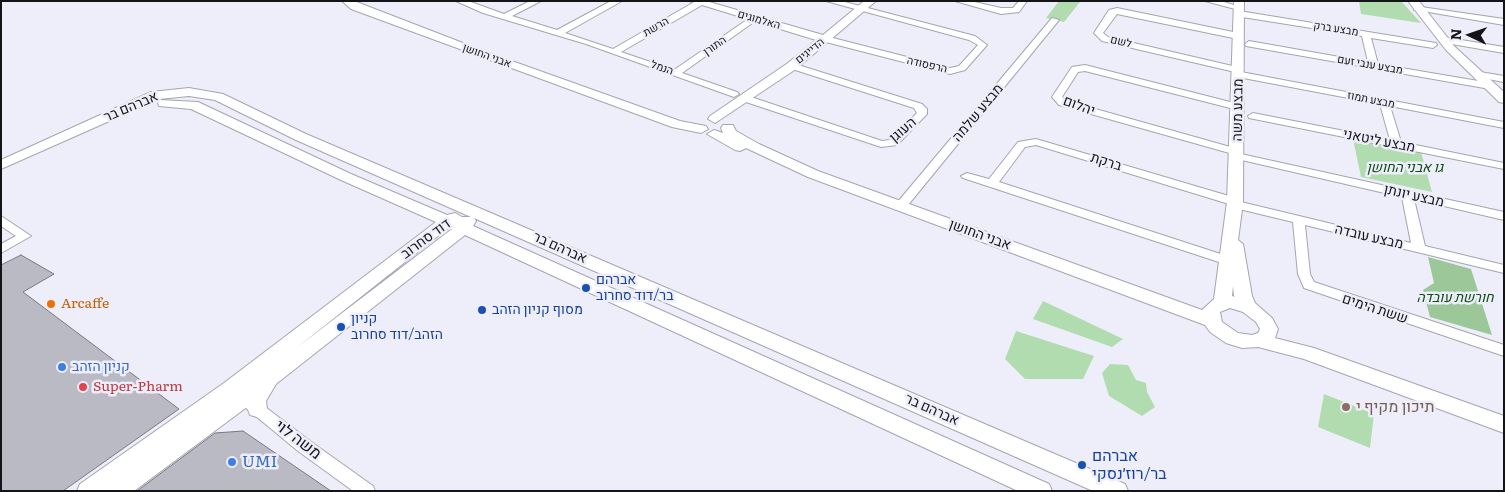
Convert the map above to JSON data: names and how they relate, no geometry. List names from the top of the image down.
{
  "streets": {
    "street": [
      "האלמוגים",
      "הרשת",
      "מבצע ברק",
      "לשם",
      "התורן",
      "הדייגים",
      "אבני החושן",
      "הרפסודה",
      "מבצע ענבי זעם",
      "הנמל",
      "מבצע תמוז",
      "יהלום",
      "אברהם בר",
      "מבצע משה",
      "מבצע שלמה",
      "העוגן",
      "מבצע ליטאני",
      "ברקת",
      "מבצע יונתן",
      "מבצע עובדה",
      "דוד סחרוב",
      "ששת הימים",
      "משה לוי"
    ]
  },
  "crossings": [
    ["האלמוגים", "הרשת"],
    ["האלמוגים", "התורן"],
    ["האלמוגים", "הדייגים"],
    ["האלמוגים", "הרפסודה"],
    ["הרשת", "הנמל"],
    ["מבצע ברק", "מבצע משה"],
    ["לשם", "מבצע ענבי זעם"],
    ["לשם", "מבצע תמוז"],
    ["לשם", "מבצע משה"],
    ["התורן", "הנמל"],
    ["הדייגים", "אבני החושן"],
    ["הדייגים", "הרפסודה"],
    ["הדייגים", "העוגן"],
    ["אבני החושן", "מבצע משה"],
    ["אבני החושן", "מבצע שלמה"],
    ["מבצע ענבי זעם", "מבצע משה"],
    ["מבצע תמוז", "מבצע משה"],
    ["יהלום", "מבצע משה"],
    ["יהלום", "מבצע יונתן"],
    ["אברהם בר", "דוד סחרוב"],
    ["מבצע משה", "ברקת"],
    ["מבצע משה", "מבצע יונתן"],
    ["מבצע משה", "מבצע עובדה"],
    ["ברקת", "מבצע עובדה"],
    ["מבצע עובדה", "ששת הימים"],
    ["דוד סחרוב", "משה לוי"]
  ],
  "parks": ["גו אבני החושן", "חורשת עובדה"],
  "places": [
    "אברהם בר/דוד סחרוב",
    "Arcaffe",
    "מסוף קניון הזהב",
    "קניון הזהב/דוד סחרוב",
    "קניון הזהב",
    "Super-Pharm",
    "תיכון מקיף י",
    "UMI",
    "אברהם בר/רוז׳נסקי"
  ],
  "north": "left"
}
